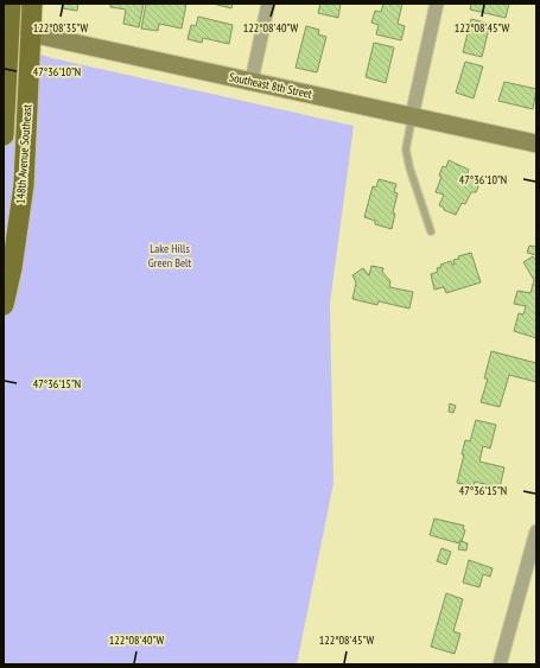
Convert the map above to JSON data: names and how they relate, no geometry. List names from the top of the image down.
{
  "streets": {
    "main road": ["148th Avenue Southeast"],
    "street": ["Southeast 8th Street"]
  },
  "crossings": [
    ["Southeast 8th Street", "148th Avenue Southeast"]
  ],
  "parks": ["Lake Hills Green Belt"],
  "coordinates": [
    "122°08'35\"W",
    "122°08'40\"W",
    "122°08'45\"W",
    "47°36'10\"N",
    "47°36'15\"N"
  ]
}
